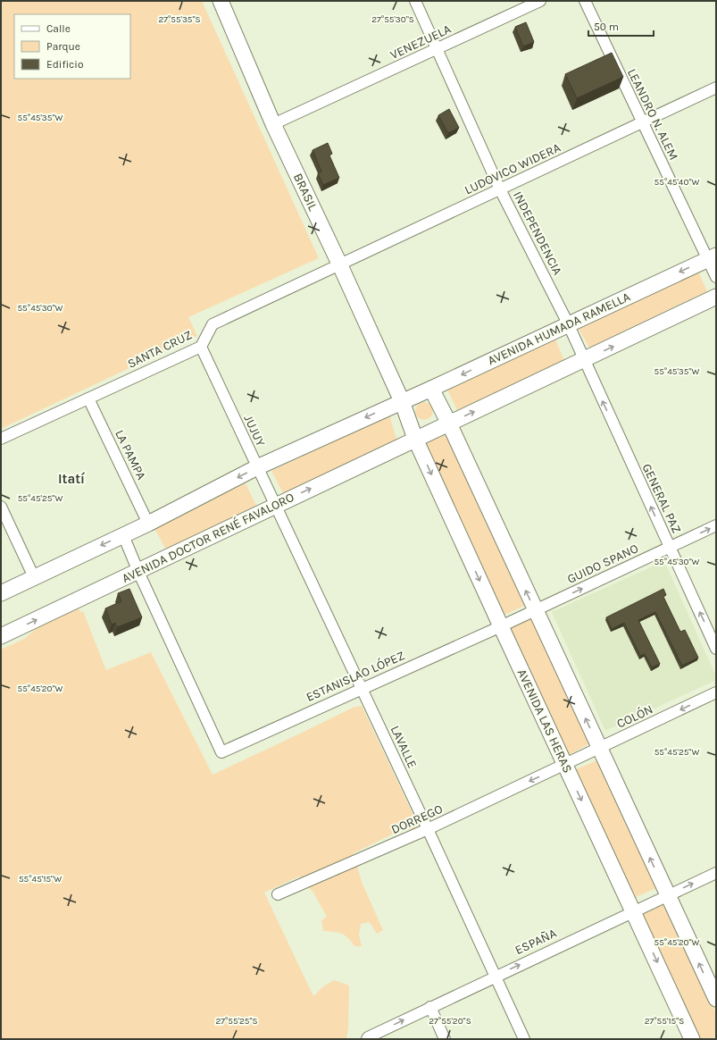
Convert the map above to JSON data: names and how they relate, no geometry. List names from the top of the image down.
{
  "streets": {
    "main road": [
      "BRASIL",
      "AVENIDA HUMADA RAMELLA",
      "AVENIDA DOCTOR RENÉ FAVALORO",
      "AVENIDA LAS HERAS"
    ],
    "street": [
      "VENEZUELA",
      "LEANDRO N. ALEM",
      "LUDOVICO WIDERA",
      "INDEPENDENCIA",
      "SANTA CRUZ",
      "JUJUY",
      "LA PAMPA",
      "GENERAL PAZ",
      "GUIDO SPANO",
      "ESTANISLAO LÓPEZ",
      "COLÓN",
      "LAVALLE",
      "DORREGO",
      "ESPAÑA"
    ]
  },
  "crossings": [
    ["VENEZUELA", "BRASIL"],
    ["VENEZUELA", "INDEPENDENCIA"],
    ["LEANDRO N. ALEM", "LUDOVICO WIDERA"],
    ["LEANDRO N. ALEM", "AVENIDA HUMADA RAMELLA"],
    ["LUDOVICO WIDERA", "BRASIL"],
    ["LUDOVICO WIDERA", "INDEPENDENCIA"],
    ["LUDOVICO WIDERA", "SANTA CRUZ"],
    ["BRASIL", "AVENIDA HUMADA RAMELLA"],
    ["BRASIL", "SANTA CRUZ"],
    ["BRASIL", "AVENIDA LAS HERAS"],
    ["INDEPENDENCIA", "AVENIDA HUMADA RAMELLA"],
    ["INDEPENDENCIA", "GENERAL PAZ"],
    ["AVENIDA HUMADA RAMELLA", "AVENIDA LAS HERAS"],
    ["SANTA CRUZ", "JUJUY"],
    ["SANTA CRUZ", "LA PAMPA"],
    ["JUJUY", "LAVALLE"],
    ["GENERAL PAZ", "GUIDO SPANO"],
    ["AVENIDA DOCTOR RENÉ FAVALORO", "ESTANISLAO LÓPEZ"],
    ["AVENIDA DOCTOR RENÉ FAVALORO", "AVENIDA LAS HERAS"],
    ["AVENIDA DOCTOR RENÉ FAVALORO", "LAVALLE"],
    ["GUIDO SPANO", "ESTANISLAO LÓPEZ"],
    ["GUIDO SPANO", "AVENIDA LAS HERAS"],
    ["ESTANISLAO LÓPEZ", "AVENIDA LAS HERAS"],
    ["ESTANISLAO LÓPEZ", "LAVALLE"],
    ["COLÓN", "AVENIDA LAS HERAS"],
    ["COLÓN", "DORREGO"],
    ["AVENIDA LAS HERAS", "DORREGO"],
    ["AVENIDA LAS HERAS", "ESPAÑA"],
    ["LAVALLE", "DORREGO"],
    ["LAVALLE", "ESPAÑA"]
  ],
  "one_way": [
    "GENERAL PAZ",
    "GUIDO SPANO",
    "COLÓN",
    "DORREGO",
    "ESPAÑA"
  ],
  "districts": ["Itatí"],
  "legend": ["Calle", "Parque", "Edificio"],
  "scale_bar": "50 m",
  "coordinates": [
    "27°55'30\"S",
    "27°55'35\"S",
    "55°45'35\"W",
    "55°45'40\"W",
    "55°45'30\"W",
    "55°45'25\"W",
    "55°45'20\"W",
    "55°45'15\"W",
    "27°55'25\"S",
    "27°55'20\"S",
    "27°55'15\"S"
  ]
}
